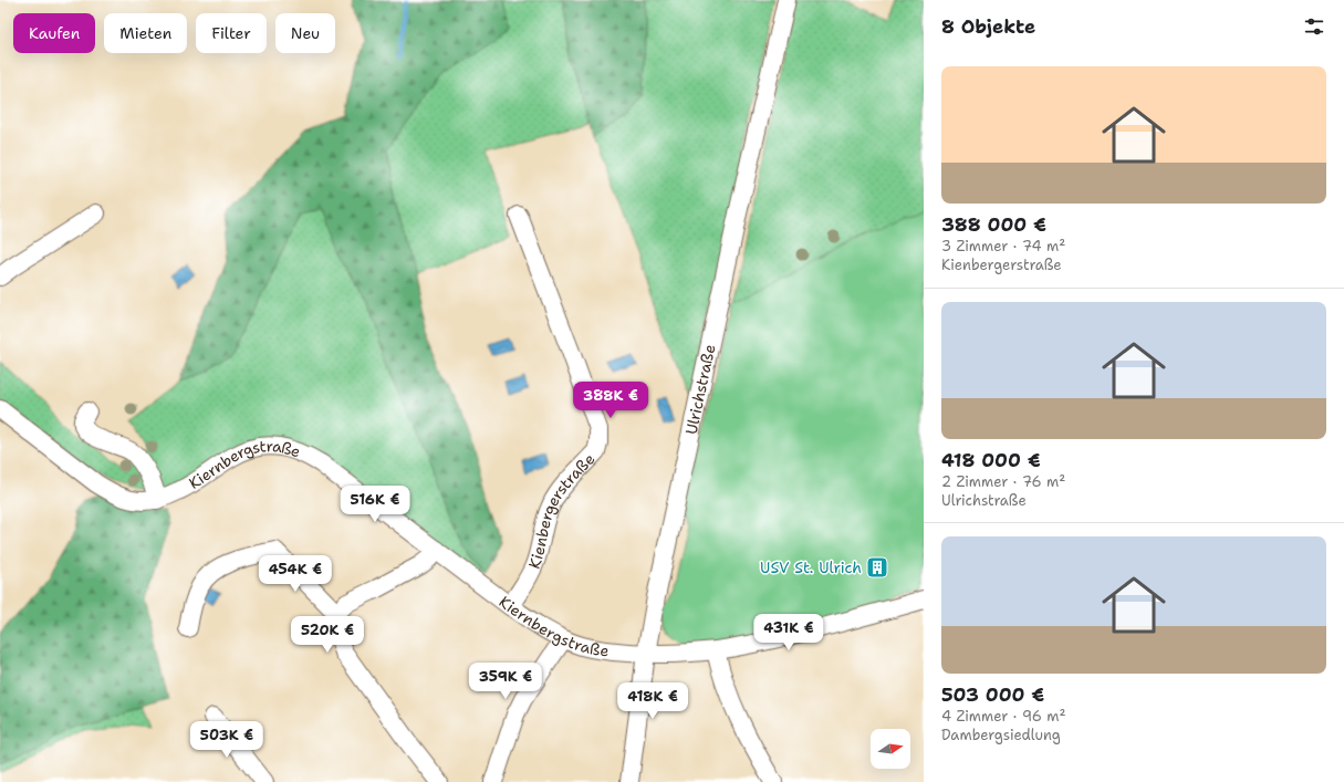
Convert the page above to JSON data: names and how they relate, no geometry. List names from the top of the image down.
{
  "streets": {
    "street": ["Ulrichstraße", "Kiernbergstraße", "Kienbergerstraße"]
  },
  "crossings": [
    ["Ulrichstraße", "Kiernbergstraße"],
    ["Kiernbergstraße", "Kienbergerstraße"]
  ],
  "places": {
    "building": ["USV St. Ulrich"]
  },
  "north": "right",
  "page": {
    "heading": "8 Objekte",
    "chip": [
      "Kaufen",
      "Mieten",
      "Filter",
      "Neu"
    ],
    "list": [
      {
        "name": "388 000 €",
        "note": "3 Zimmer · 74 m² · Kienbergerstraße"
      },
      {
        "name": "418 000 €",
        "note": "2 Zimmer · 76 m² · Ulrichstraße"
      },
      {
        "name": "503 000 €",
        "note": "4 Zimmer · 96 m² · Dambergsiedlung"
      }
    ],
    "price": [
      "388K €",
      "516K €",
      "454K €",
      "431K €",
      "520K €",
      "359K €",
      "418K €",
      "503K €"
    ]
  }
}
